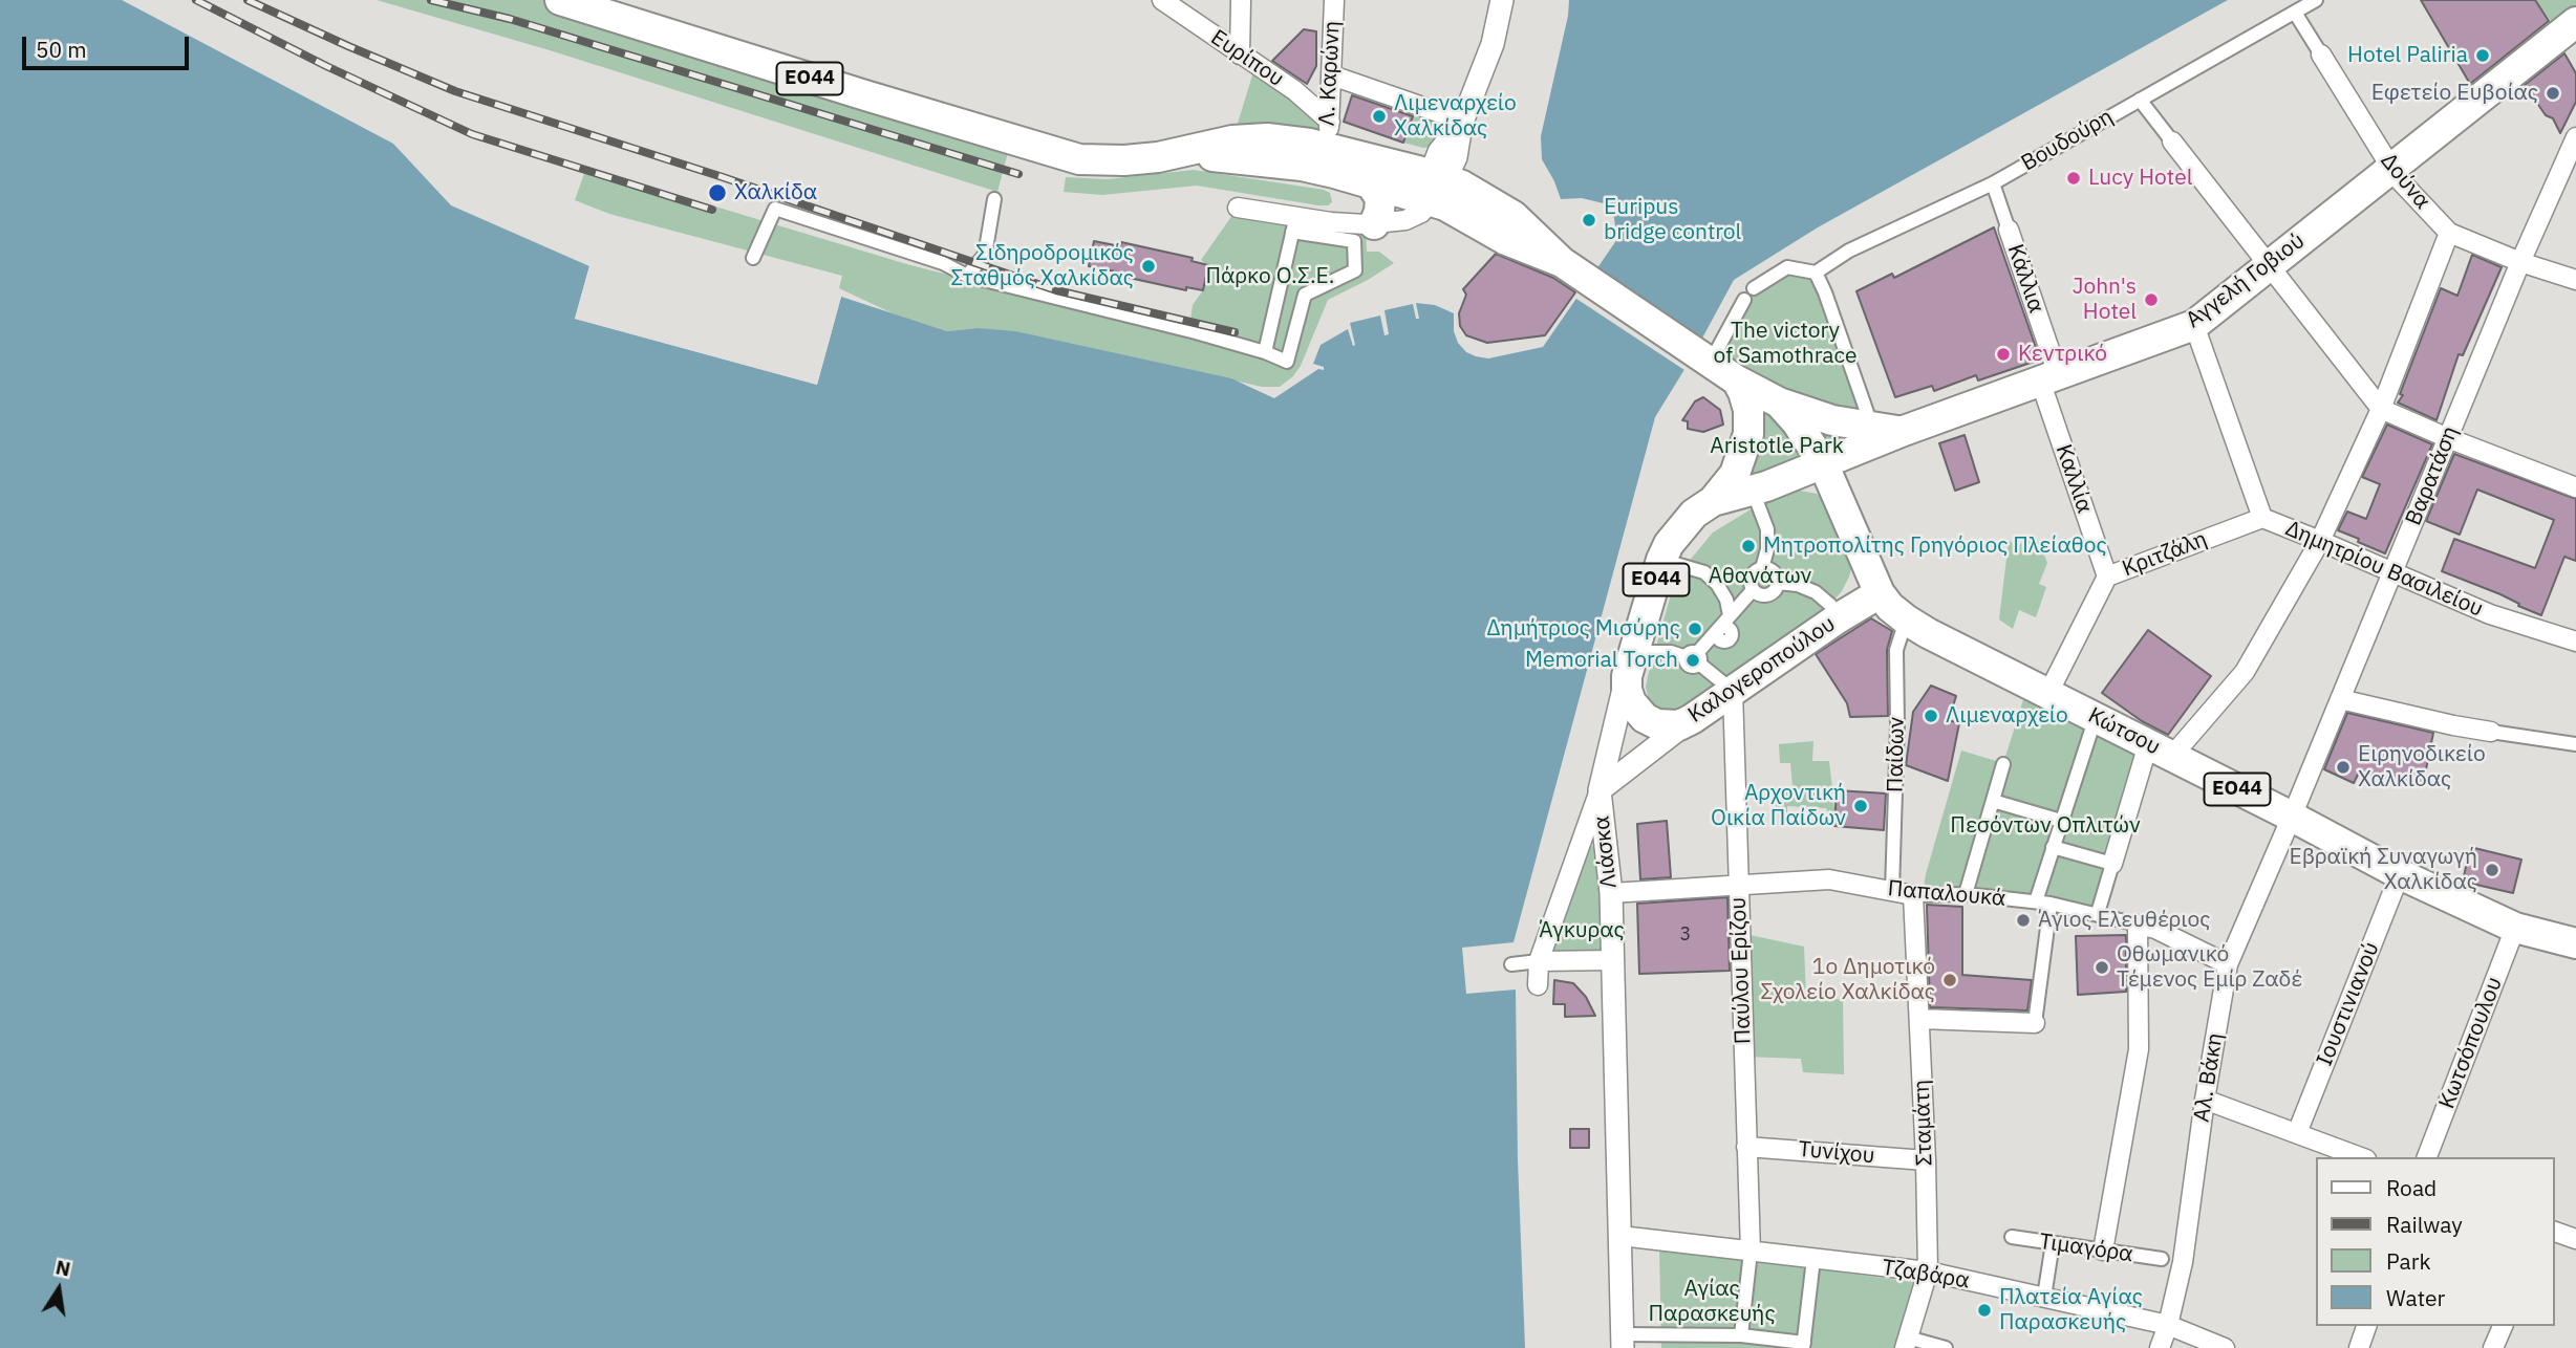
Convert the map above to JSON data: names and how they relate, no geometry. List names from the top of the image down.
{
  "streets": {
    "main road": [
      "ΕΟ44",
      "Αγγελή Γοβιού",
      "Καλογεροπούλου",
      "Κώτσου",
      "Λιάσκα"
    ],
    "street": [
      "Ευρίπου",
      "Λ. Καρώνη",
      "Βουδούρη",
      "Δούνα",
      "Κάλλια",
      "Βαρατάση",
      "Καλλία",
      "Κριτζάλη",
      "Δημητρίου Βασιλείου",
      "Παίδων",
      "Παπαλουκά",
      "Παύλου Ερίζου",
      "Ιουστινιανού",
      "Κωτσόπουλου",
      "Αλ. Βάκη",
      "Σταμάτη",
      "Τυνίχου",
      "Τιμαγόρα",
      "Τζαβάρα"
    ]
  },
  "crossings": [
    ["Ευρίπου", "Λ. Καρώνη"],
    ["Ευρίπου", "ΕΟ44"],
    ["Λ. Καρώνη", "ΕΟ44"],
    ["ΕΟ44", "Αγγελή Γοβιού"],
    ["ΕΟ44", "Κώτσου"],
    ["ΕΟ44", "Λιάσκα"],
    ["Βουδούρη", "Δούνα"],
    ["Βουδούρη", "Κάλλια"],
    ["Δούνα", "Αγγελή Γοβιού"],
    ["Δούνα", "Βαρατάση"],
    ["Κάλλια", "Αγγελή Γοβιού"],
    ["Κάλλια", "Καλλία"],
    ["Αγγελή Γοβιού", "Καλλία"],
    ["Αγγελή Γοβιού", "Δημητρίου Βασιλείου"],
    ["Αγγελή Γοβιού", "Κώτσου"],
    ["Αγγελή Γοβιού", "Λιάσκα"],
    ["Βαρατάση", "Δημητρίου Βασιλείου"],
    ["Βαρατάση", "Κώτσου"],
    ["Βαρατάση", "Αλ. Βάκη"],
    ["Καλλία", "Κριτζάλη"],
    ["Κριτζάλη", "Δημητρίου Βασιλείου"],
    ["Κριτζάλη", "Κώτσου"],
    ["Καλογεροπούλου", "Κώτσου"],
    ["Καλογεροπούλου", "Λιάσκα"],
    ["Καλογεροπούλου", "Παύλου Ερίζου"],
    ["Κώτσου", "Παίδων"],
    ["Κώτσου", "Λιάσκα"],
    ["Κώτσου", "Ιουστινιανού"],
    ["Κώτσου", "Κωτσόπουλου"],
    ["Κώτσου", "Αλ. Βάκη"],
    ["Παίδων", "Παπαλουκά"],
    ["Λιάσκα", "Παπαλουκά"],
    ["Λιάσκα", "Τζαβάρα"],
    ["Παπαλουκά", "Παύλου Ερίζου"],
    ["Παπαλουκά", "Αλ. Βάκη"],
    ["Παπαλουκά", "Σταμάτη"],
    ["Παύλου Ερίζου", "Τυνίχου"],
    ["Παύλου Ερίζου", "Τζαβάρα"],
    ["Αλ. Βάκη", "Τζαβάρα"],
    ["Σταμάτη", "Τυνίχου"],
    ["Σταμάτη", "Τζαβάρα"]
  ],
  "parks": [
    "Πάρκο Ο.Σ.Ε.",
    "The victory of Samothrace",
    "Aristotle Park",
    "Αθανάτων",
    "Πεσόντων Οπλιτών",
    "Άγκυρας",
    "Αγίας Παρασκευής"
  ],
  "places": [
    "Hotel Paliria",
    "Εφετείο Ευβοίας",
    "Λιμεναρχείο Χαλκίδας",
    "Lucy Hotel",
    "Χαλκίδα",
    "Euripus bridge control",
    "Σιδηροδρομικός Σταθμός Χαλκίδας",
    "John's Hotel",
    "Κεντρικό",
    "Μητροπολίτης Γρηγόριος Πλείαθος",
    "Δημήτριος Μισύρης",
    "Memorial Torch",
    "Λιμεναρχείο",
    "Ειρηνοδικείο Χαλκίδας",
    "Αρχοντική Οικία Παίδων",
    "Εβραϊκή Συναγωγή Χαλκίδας",
    "Άγιος Ελευθέριος",
    "Οθωμανικό Τέμενος Εμίρ Ζαδέ",
    "1ο Δημοτικό Σχολείο Χαλκίδας",
    "Πλατεία Αγίας Παρασκευής"
  ],
  "house_numbers": ["3"],
  "legend": [
    "Road",
    "Railway",
    "Park",
    "Water"
  ],
  "scale_bar": "50 m",
  "north": "top"
}
